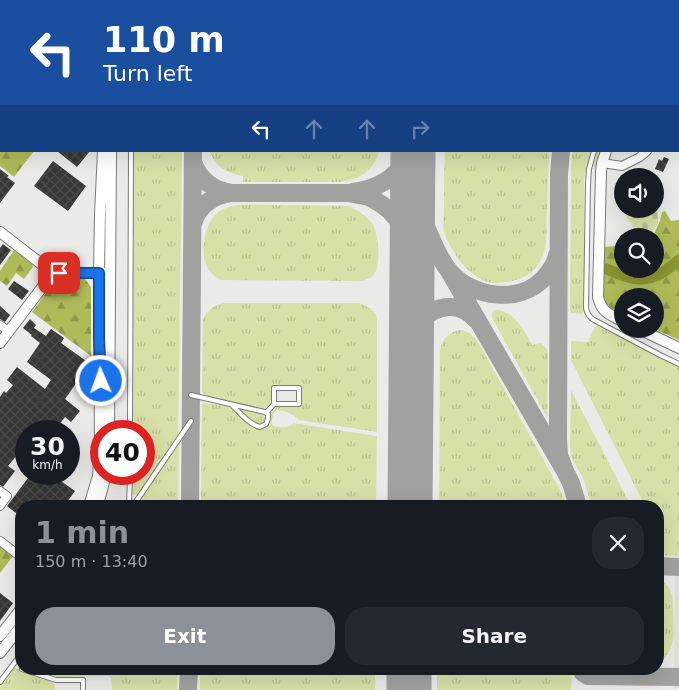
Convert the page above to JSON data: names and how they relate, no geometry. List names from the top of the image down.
{
  "page": {
    "turn": ["110 m", "Turn left"],
    "speed": "30 km/h",
    "limit": "40",
    "heading": ["1 min", "150 m · 13:40"],
    "buttons": ["Exit", "Share"]
  }
}
